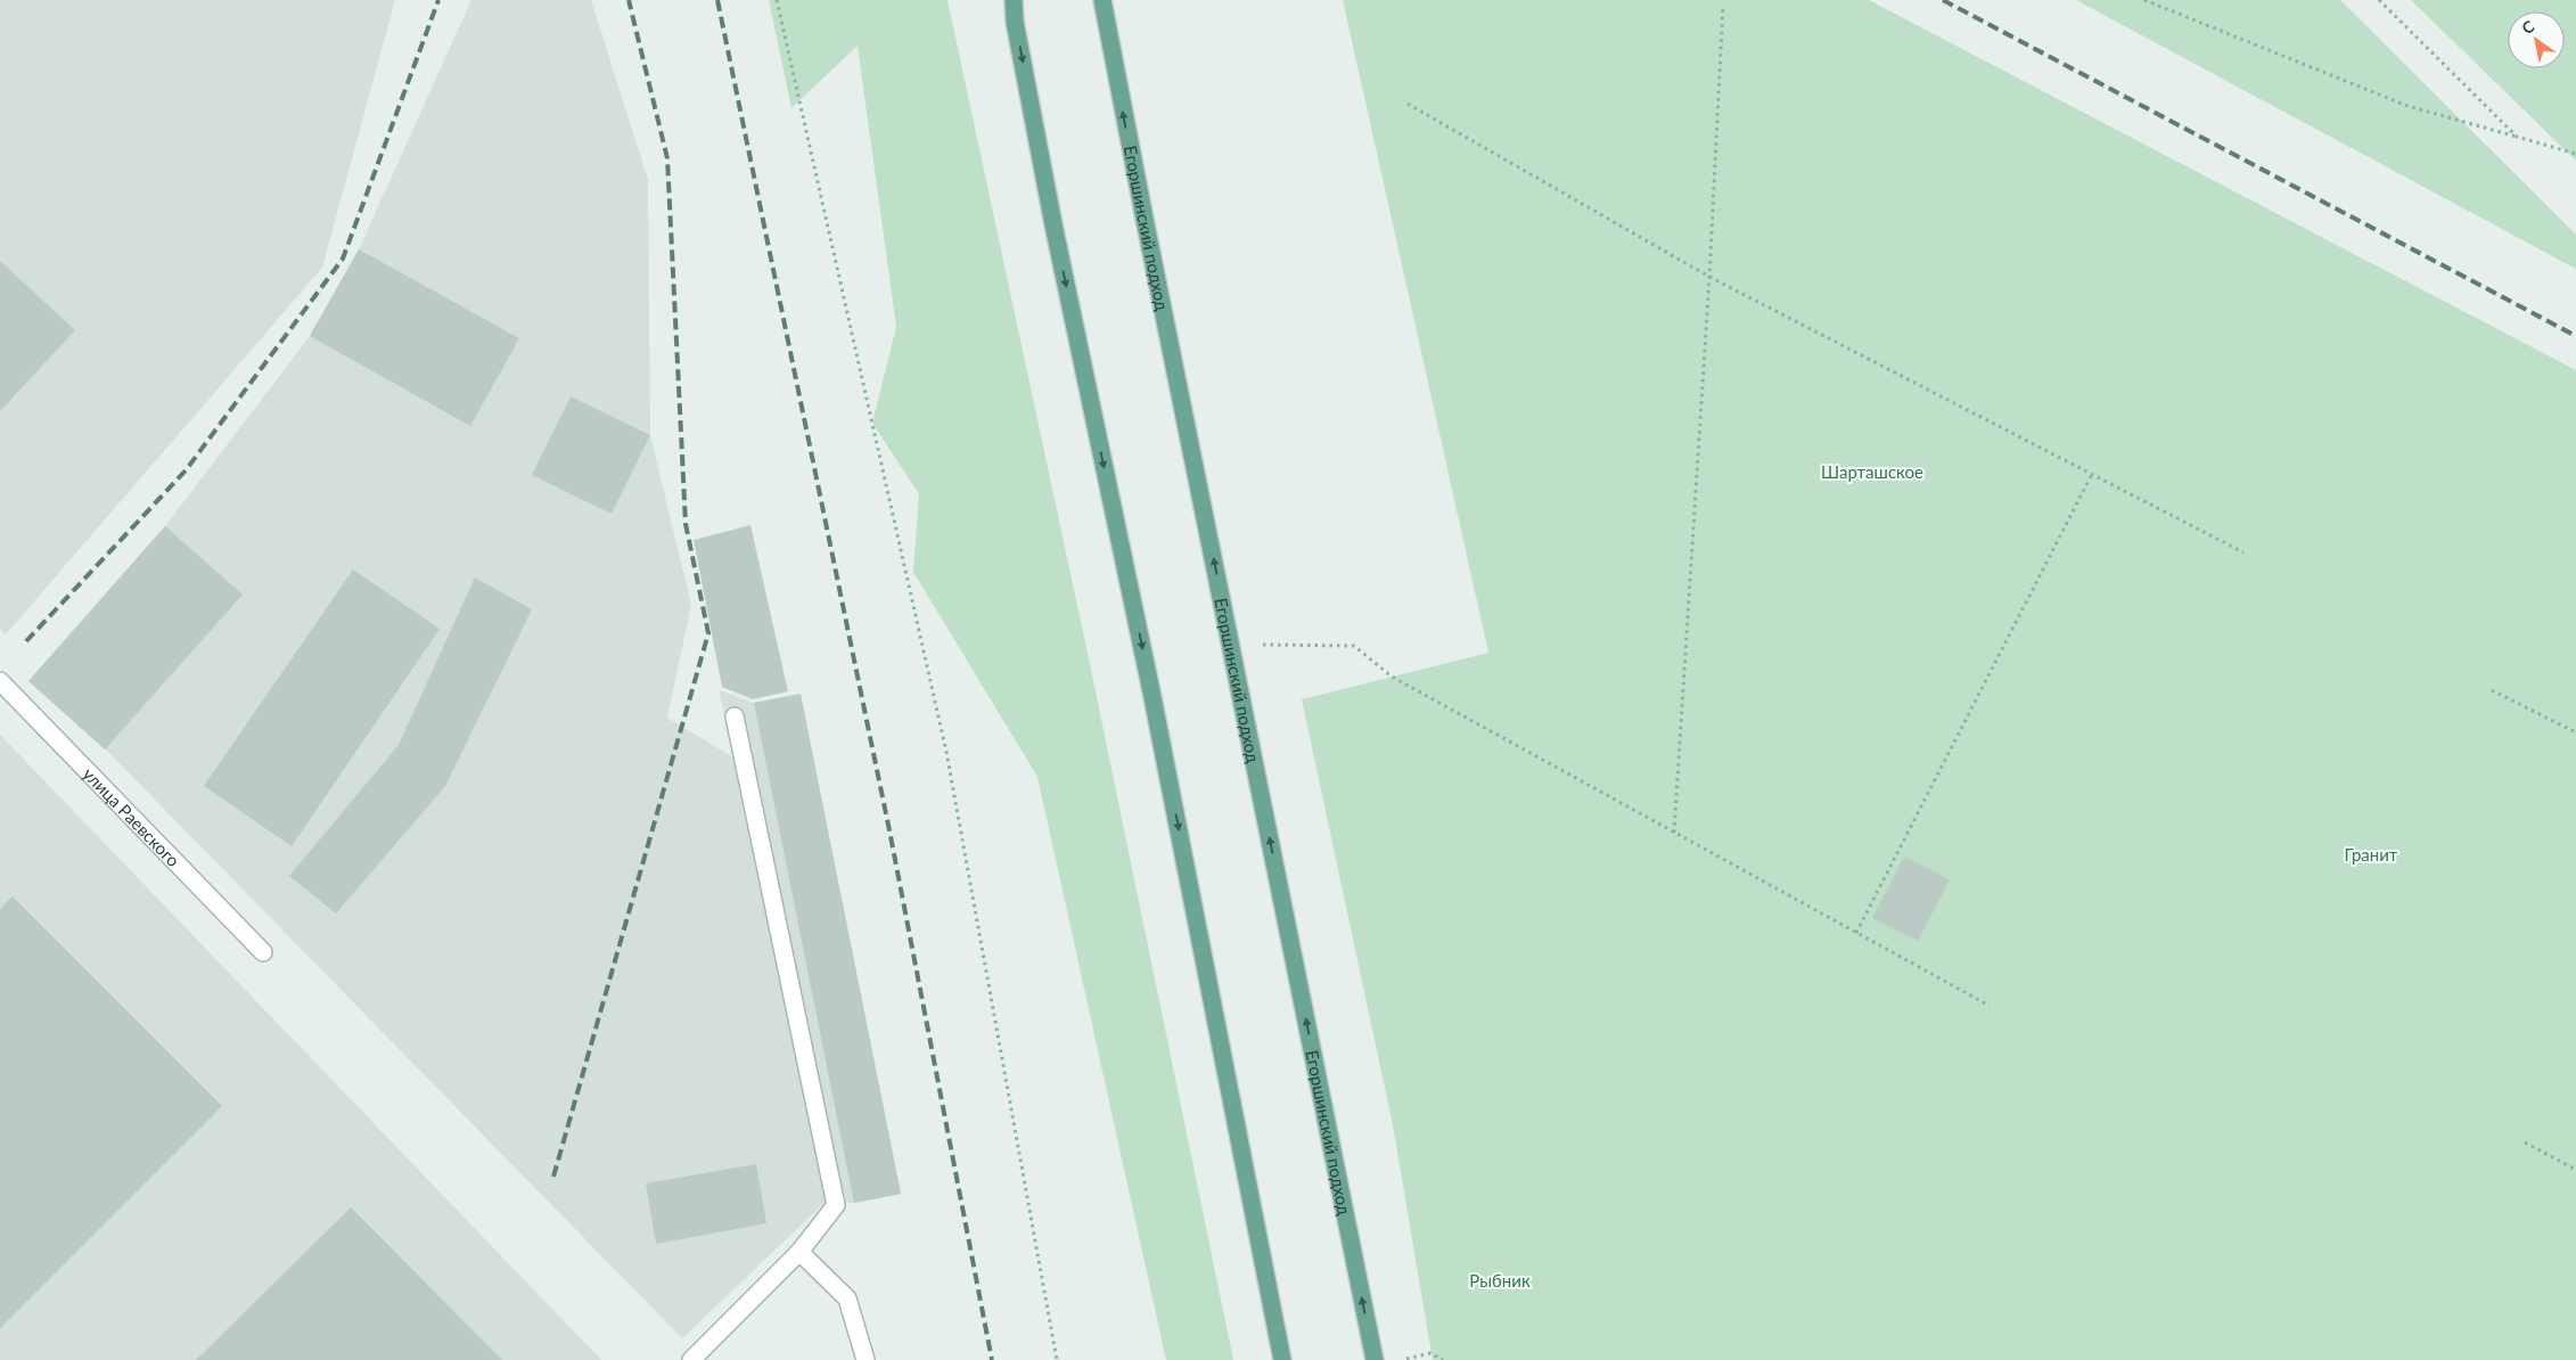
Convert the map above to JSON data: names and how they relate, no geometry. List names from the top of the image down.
{
  "streets": {
    "main road": ["Егоршинский подход"],
    "lane": ["улица Раевского"]
  },
  "parks": ["Шарташское", "Гранит", "Рыбник"],
  "north": "top left"
}
